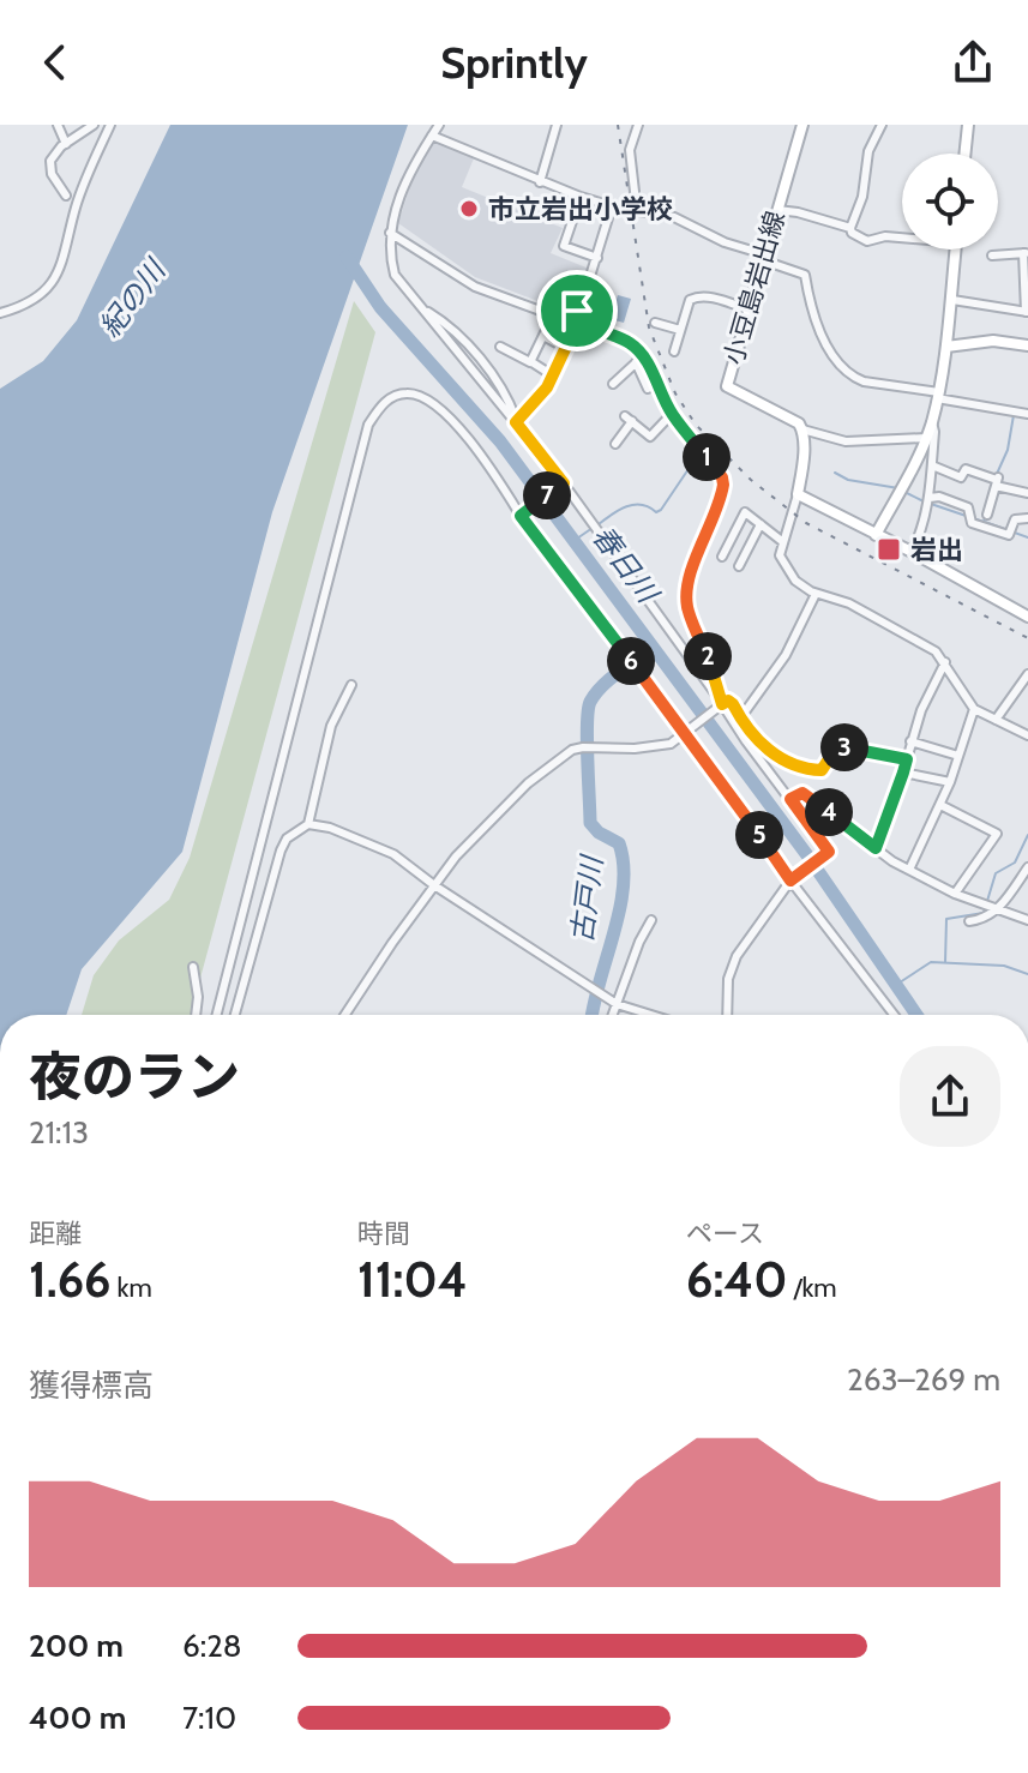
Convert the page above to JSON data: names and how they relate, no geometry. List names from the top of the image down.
{
  "streets": {
    "main road": ["小豆島岩出線"]
  },
  "water": ["紀の川", "春日川", "古戸川"],
  "places": {
    "other": ["市立岩出小学校"],
    "transit": ["岩出"]
  },
  "page": {
    "header": "Sprintly",
    "pins": [
      "1",
      "7",
      "2",
      "6",
      "3",
      "4",
      "5"
    ],
    "heading": ["夜のラン", "21:13"],
    "stats": [
      ["距離", "1.66 km"],
      ["時間", "11:04"],
      ["ペース", "6:40 /km"]
    ],
    "chart": ["獲得標高", "263–269 m"],
    "list": [
      {
        "name": "200 m",
        "note": "6:28"
      },
      {
        "name": "400 m",
        "note": "7:10"
      }
    ]
  }
}
